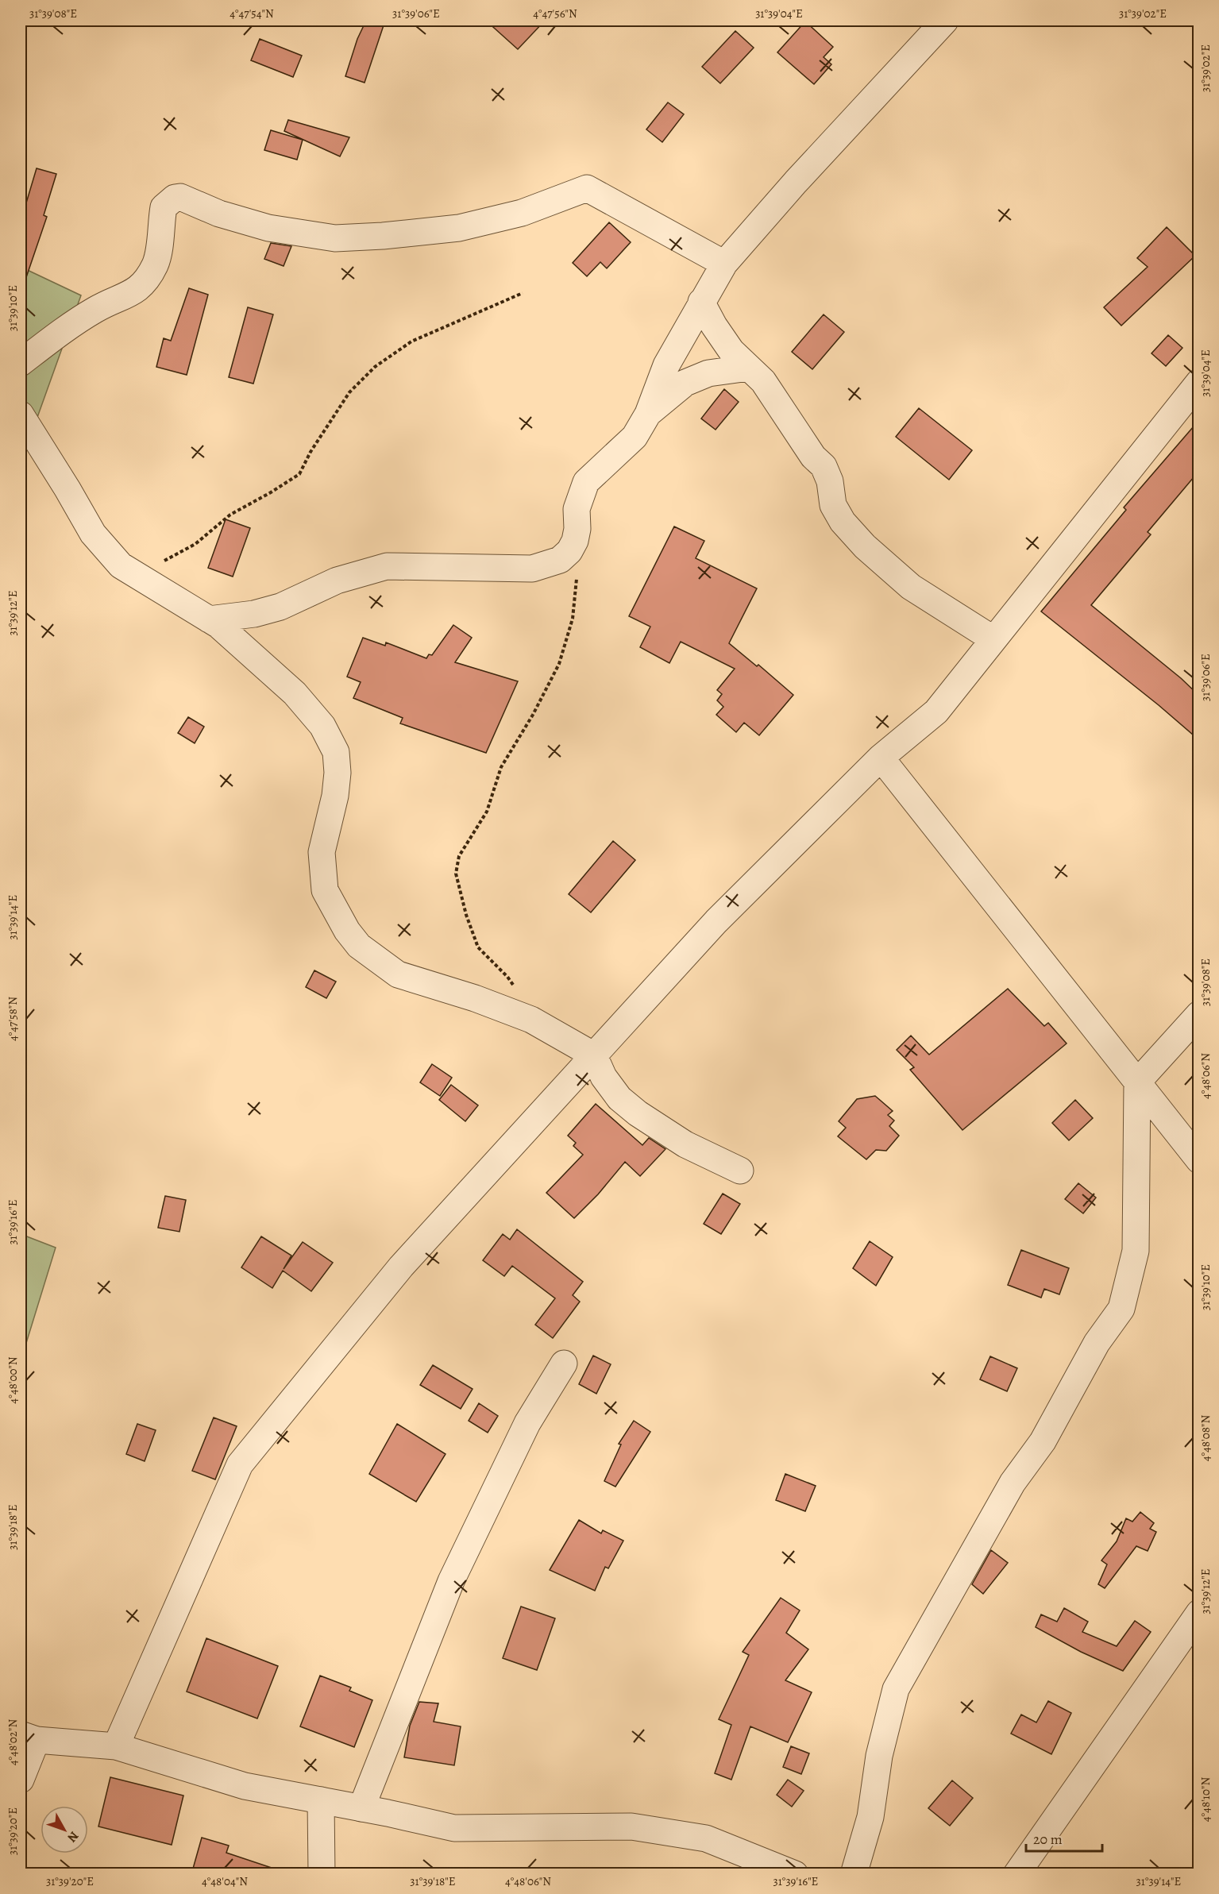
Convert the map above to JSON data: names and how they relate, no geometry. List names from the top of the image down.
{
  "scale_bar": "20 m",
  "north": "bottom right",
  "coordinates": [
    "31°39'08\"E",
    "4°47'54\"N",
    "31°39'06\"E",
    "4°47'56\"N",
    "31°39'04\"E",
    "31°39'02\"E",
    "31°39'10\"E",
    "31°39'12\"E",
    "31°39'14\"E",
    "4°47'58\"N",
    "4°48'06\"N",
    "31°39'16\"E",
    "4°48'00\"N",
    "4°48'08\"N",
    "31°39'18\"E",
    "4°48'02\"N",
    "4°48'10\"N",
    "31°39'20\"E",
    "4°48'04\"N"
  ]
}
